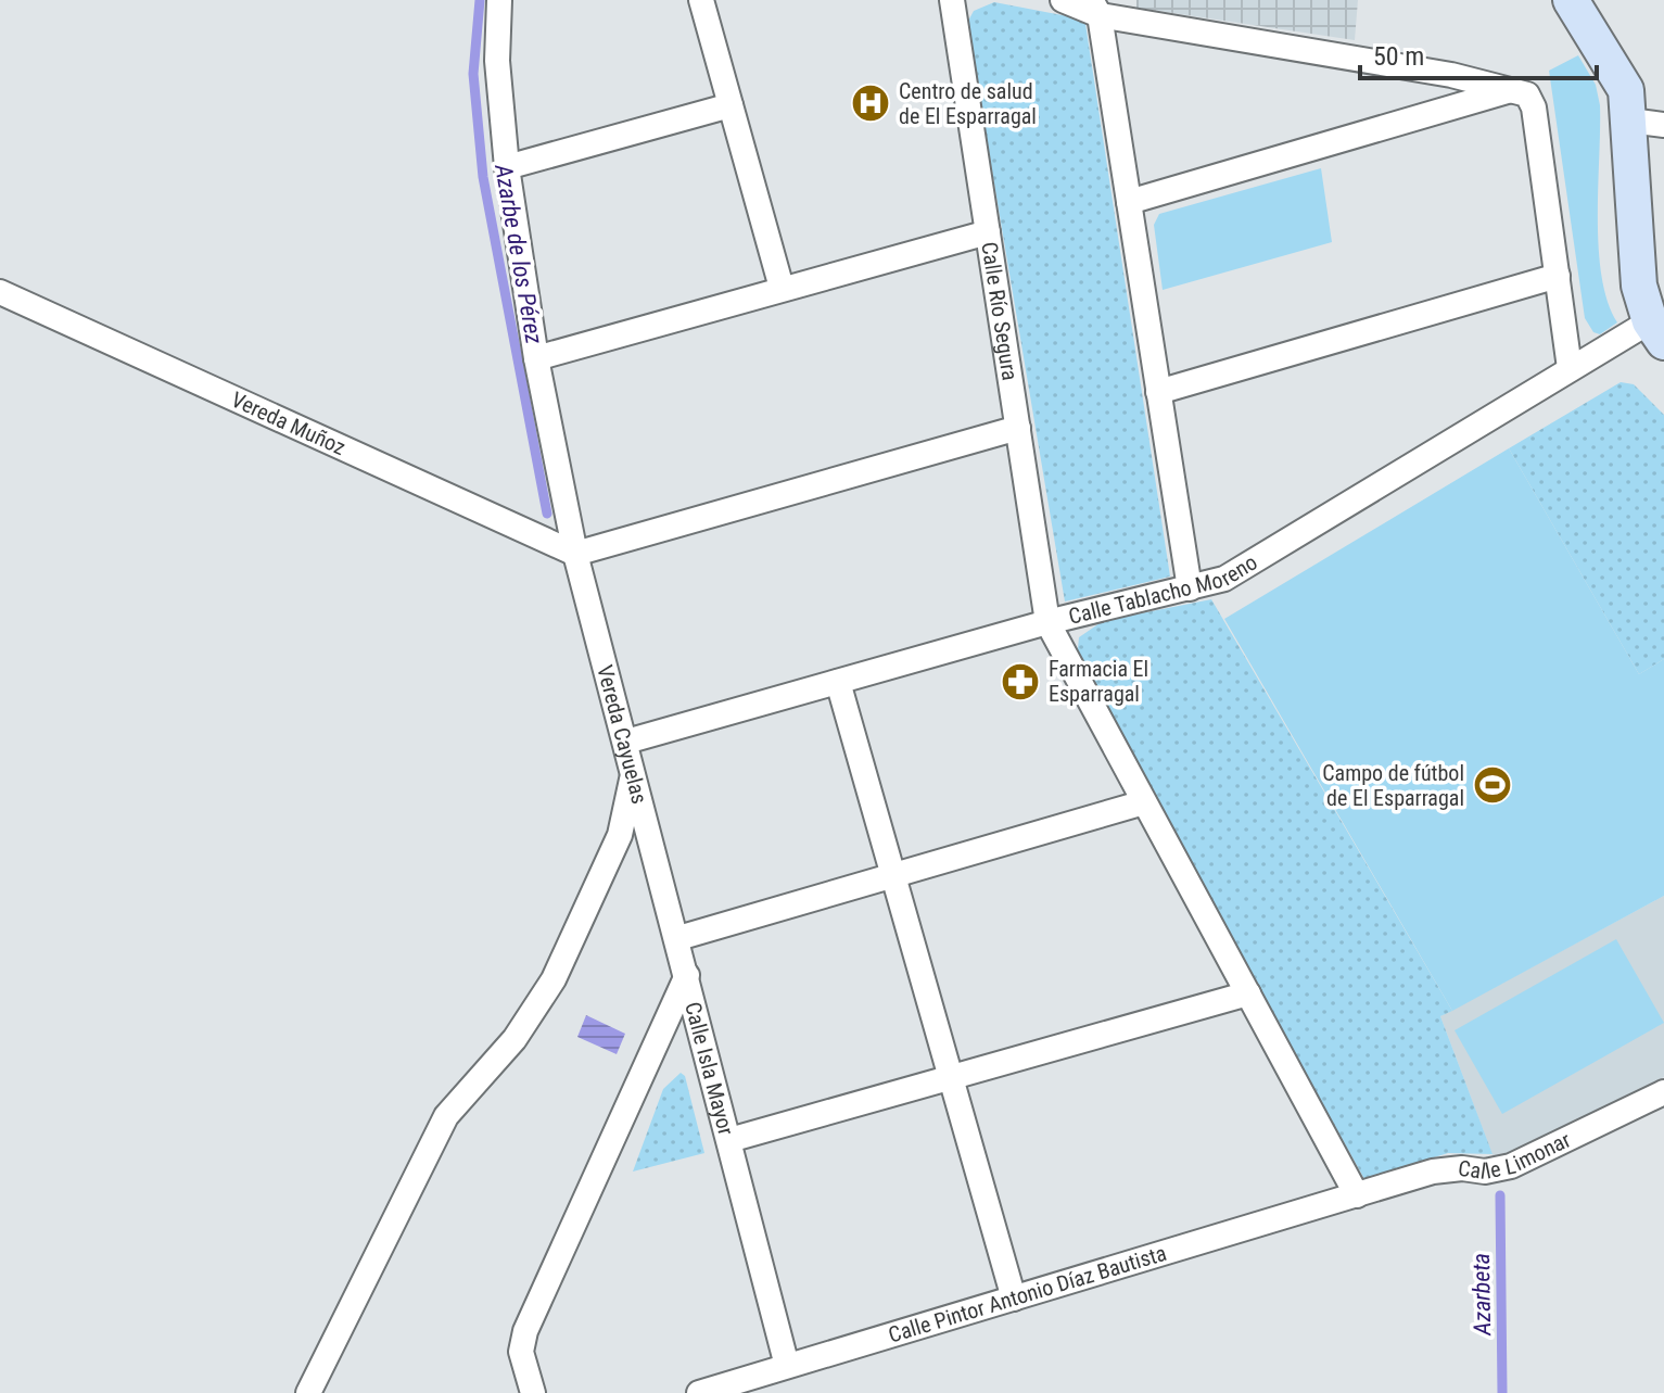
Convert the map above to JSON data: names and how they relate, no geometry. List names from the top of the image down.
{
  "streets": {
    "street": [
      "Calle Río Segura",
      "Vereda Muñoz",
      "Calle Tablacho Moreno",
      "Vereda Cayuelas",
      "Calle Isla Mayor",
      "Calle Limonar",
      "Calle Pintor Antonio Díaz Bautista"
    ]
  },
  "crossings": [
    ["Calle Río Segura", "Calle Tablacho Moreno"],
    ["Calle Río Segura", "Calle Limonar"],
    ["Calle Río Segura", "Calle Pintor Antonio Díaz Bautista"],
    ["Vereda Muñoz", "Vereda Cayuelas"],
    ["Calle Tablacho Moreno", "Vereda Cayuelas"],
    ["Vereda Cayuelas", "Calle Isla Mayor"],
    ["Calle Isla Mayor", "Calle Pintor Antonio Díaz Bautista"],
    ["Calle Limonar", "Calle Pintor Antonio Díaz Bautista"]
  ],
  "water": ["Azarbe de los Pérez", "Azarbeta"],
  "places": {
    "hospital": ["Centro de salud de El Esparragal"],
    "pharmacy": ["Farmacia El Esparragal"],
    "sports": ["Campo de fútbol de El Esparragal"]
  },
  "scale_bar": "50 m"
}
